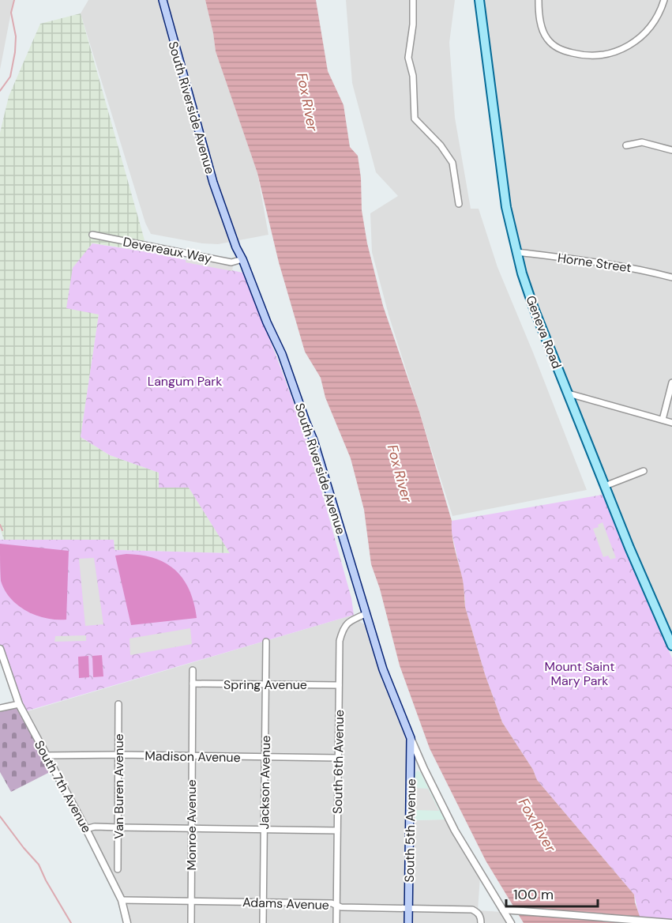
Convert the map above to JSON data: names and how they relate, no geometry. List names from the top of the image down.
{
  "streets": {
    "main road": ["South Riverside Avenue", "Geneva Road", "South 5th Avenue"],
    "street": [
      "Devereaux Way",
      "Horne Street",
      "Spring Avenue",
      "Madison Avenue",
      "South 6th Avenue",
      "Jackson Avenue",
      "South 7th Avenue",
      "Van Buren Avenue",
      "Monroe Avenue",
      "Adams Avenue"
    ]
  },
  "crossings": [
    ["South Riverside Avenue", "Devereaux Way"],
    ["South Riverside Avenue", "South 6th Avenue"],
    ["South Riverside Avenue", "South 5th Avenue"],
    ["Horne Street", "Geneva Road"],
    ["Spring Avenue", "South 6th Avenue"],
    ["Spring Avenue", "Jackson Avenue"],
    ["Spring Avenue", "Monroe Avenue"],
    ["Madison Avenue", "South 6th Avenue"],
    ["Madison Avenue", "Jackson Avenue"],
    ["Madison Avenue", "South 7th Avenue"],
    ["Madison Avenue", "Van Buren Avenue"],
    ["Madison Avenue", "Monroe Avenue"],
    ["South 6th Avenue", "Adams Avenue"],
    ["Jackson Avenue", "Adams Avenue"],
    ["South 7th Avenue", "Adams Avenue"],
    ["Monroe Avenue", "Adams Avenue"],
    ["South 5th Avenue", "Adams Avenue"]
  ],
  "water": ["Fox River"],
  "parks": ["Langum Park", "Mount Saint Mary Park"],
  "scale_bar": "100 m"
}
